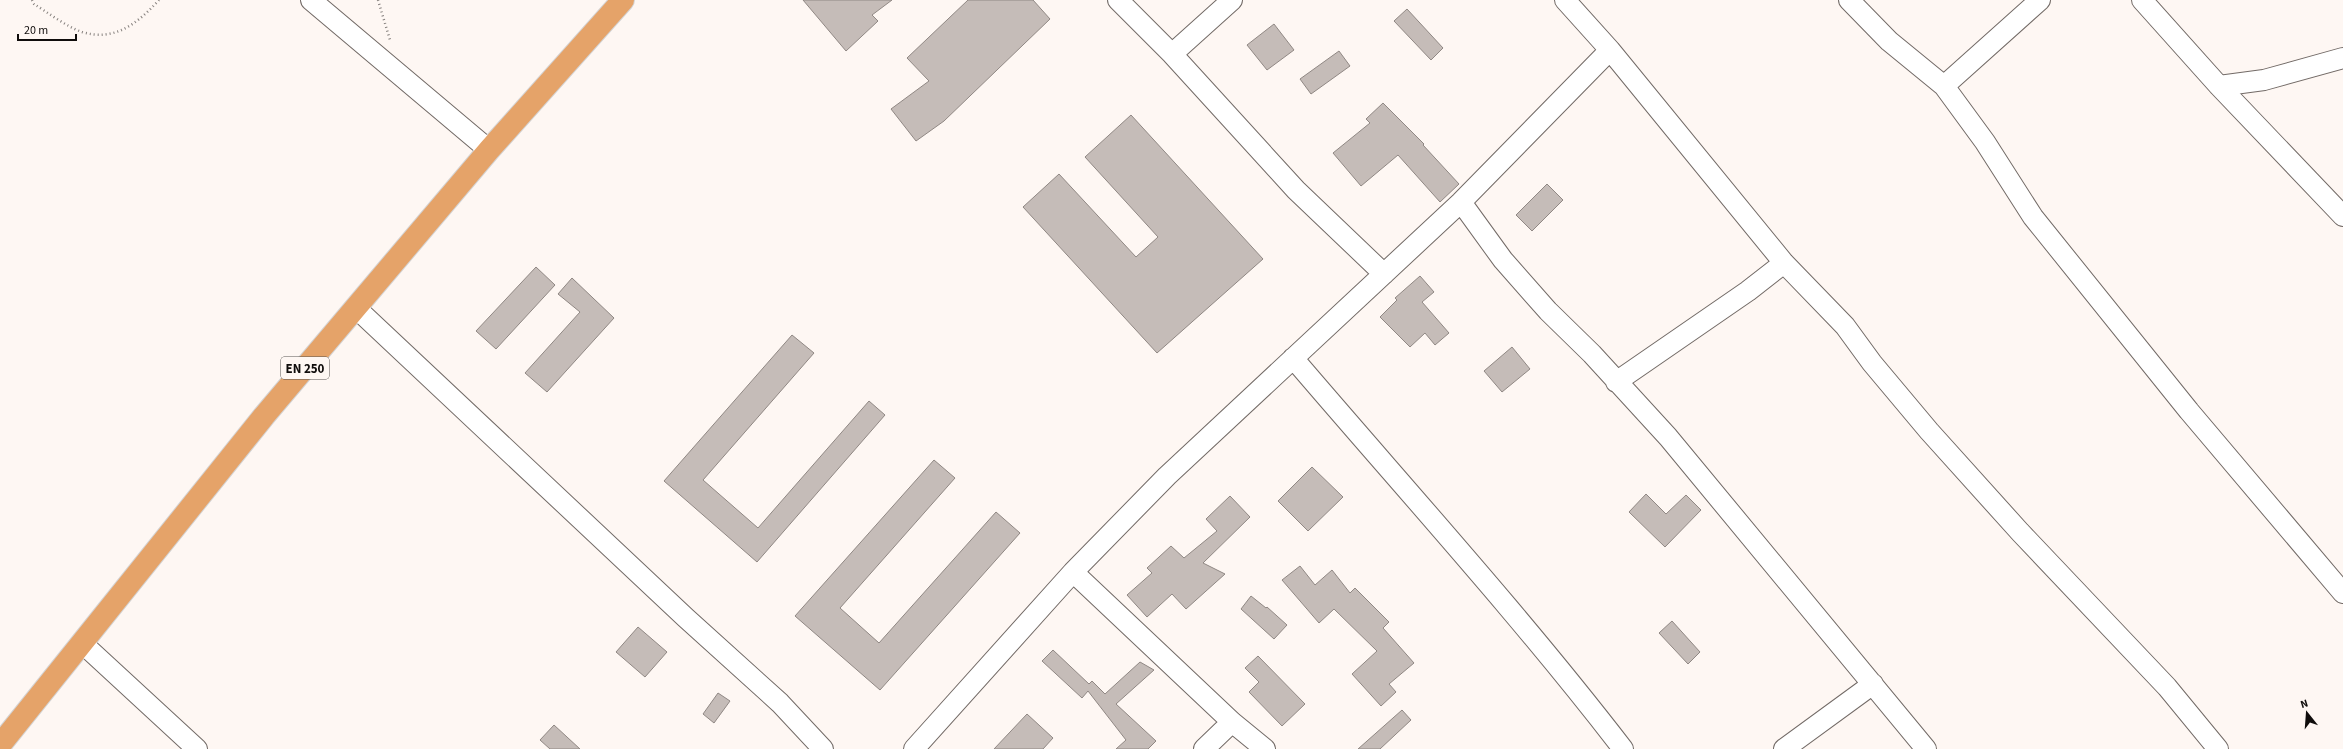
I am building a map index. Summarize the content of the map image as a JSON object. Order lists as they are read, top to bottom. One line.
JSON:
{"streets":{"main road":["EN 250"]},"scale_bar":"20 m","north":"top"}
